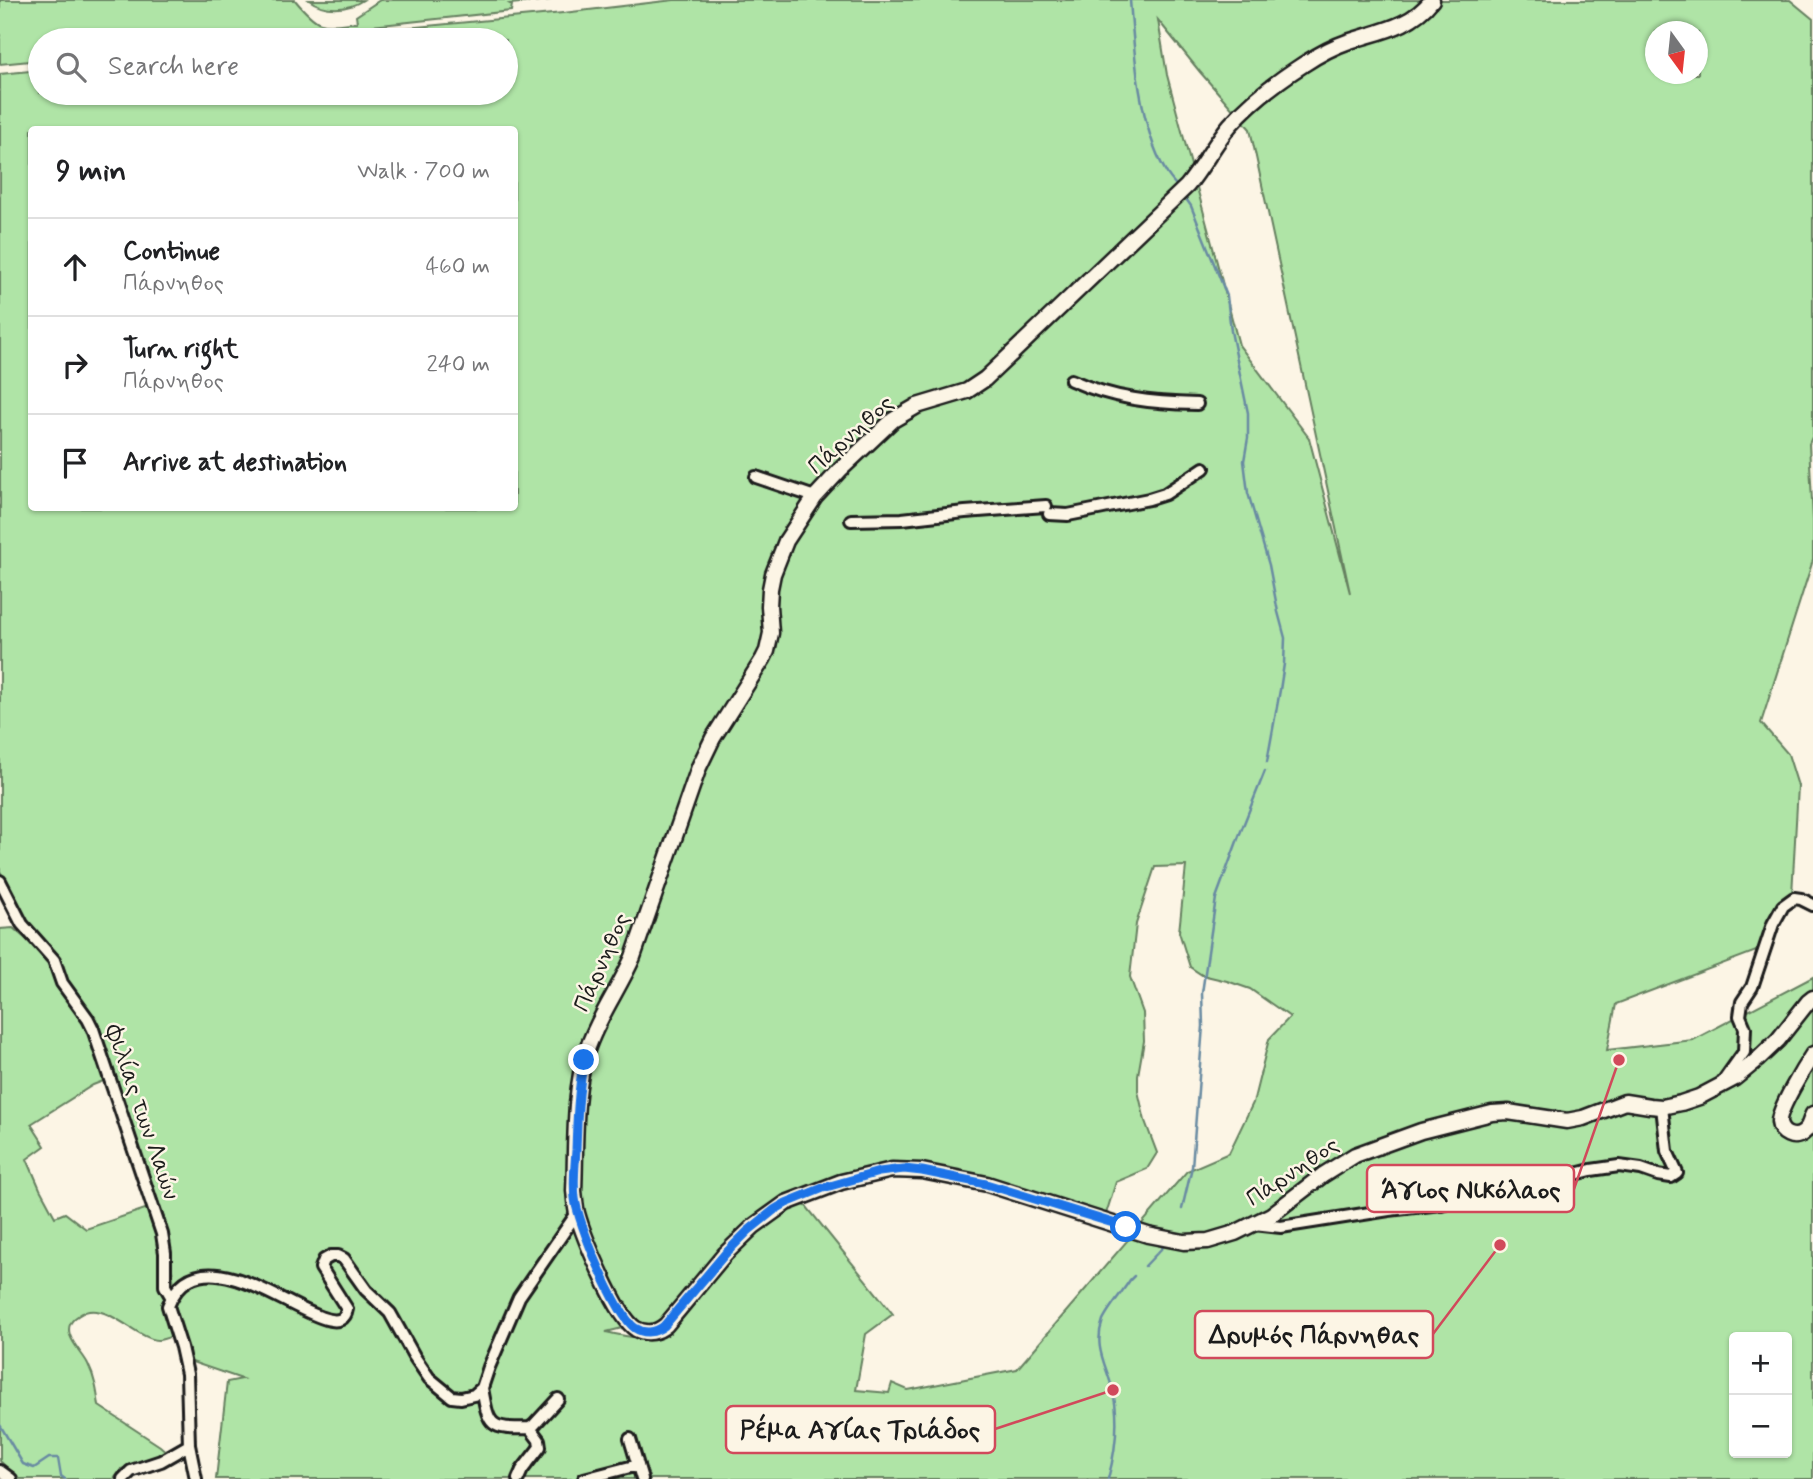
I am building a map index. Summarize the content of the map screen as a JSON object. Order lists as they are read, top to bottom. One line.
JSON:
{"streets":{"main road":["Πάρνηθος"],"street":["Φιλίας των Λαών"]},"places":["Άγιος Νικόλαος","Δρυμός Πάρνηθας","Ρέμα Αγίας Τριάδος"],"north":"bottom","page":{"search":"Search here","heading":["9 min","Walk · 700 m"],"list":[["Continue","Πάρνηθος","460 m"],["Turn right","Πάρνηθος","240 m"],"Arrive at destination"],"map_buttons":["+","−"]}}
